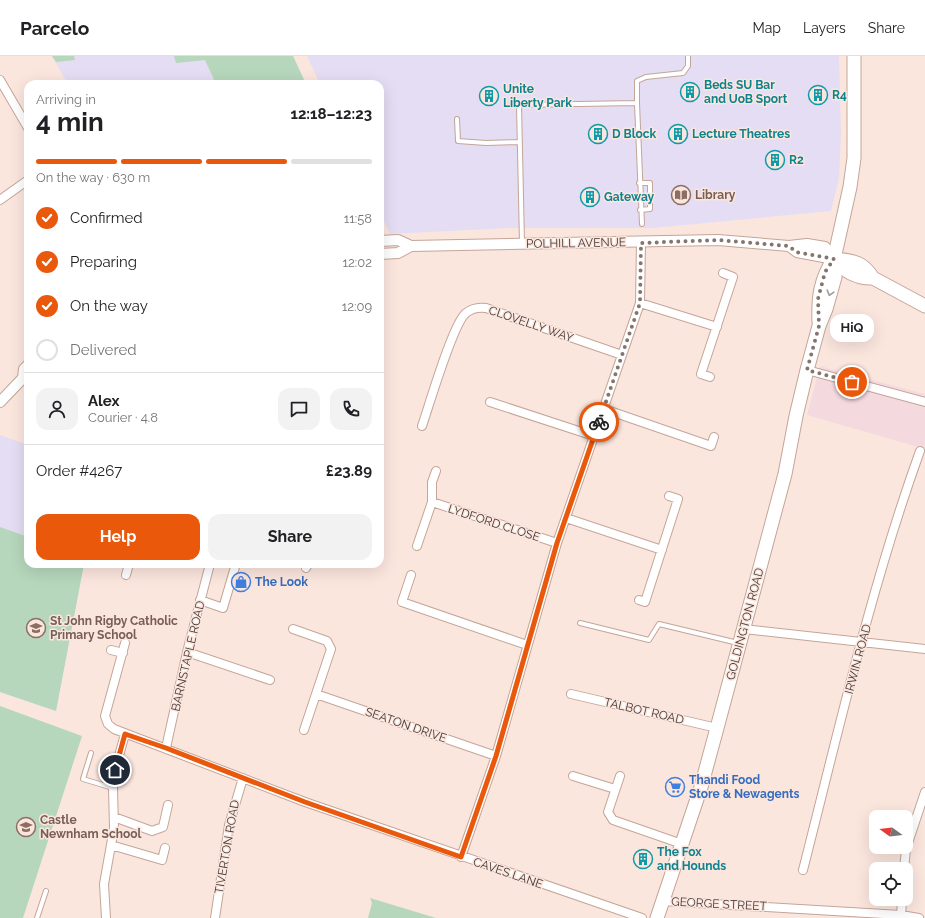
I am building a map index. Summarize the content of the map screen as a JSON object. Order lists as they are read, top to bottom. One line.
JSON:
{"streets":{"main road":["GOLDINGTON ROAD"],"street":["POLHILL AVENUE","CLOVELLY WAY","LYDFORD CLOSE","BARNSTAPLE ROAD","IRWIN ROAD","TALBOT ROAD","SEATON DRIVE","TIVERTON ROAD","CAVES LANE","GEORGE STREET"]},"crossings":[["POLHILL AVENUE","GOLDINGTON ROAD"],["GOLDINGTON ROAD","TALBOT ROAD"],["GOLDINGTON ROAD","GEORGE STREET"],["BARNSTAPLE ROAD","CAVES LANE"],["TIVERTON ROAD","CAVES LANE"]],"places":{"building":["Beds SU Bar and UoB Sport","R4","Unite Liberty Park","D Block","Lecture Theatres","R2","Gateway","The Fox and Hounds"],"library":["Library"],"other":["HiQ"],"shop":["The Look"],"school or university":["St John Rigby Catholic Primary School","Castle Newnham School"],"supermarket":["Thandi Food Store & Newagents"]},"north":"left","page":{"header":"Parcelo","nav":["Map","Layers","Share"],"heading":["4 min","Arriving in","12:18–12:23"],"panel":["Alex","Courier · 4.8","Order #4267","£23.89"],"bar":"On the way · 630 m","list":[["Confirmed","11:58"],["Preparing","12:02"],["On the way","12:09"],"Delivered"],"bubble":"HiQ","buttons":["Help","Share"]}}
